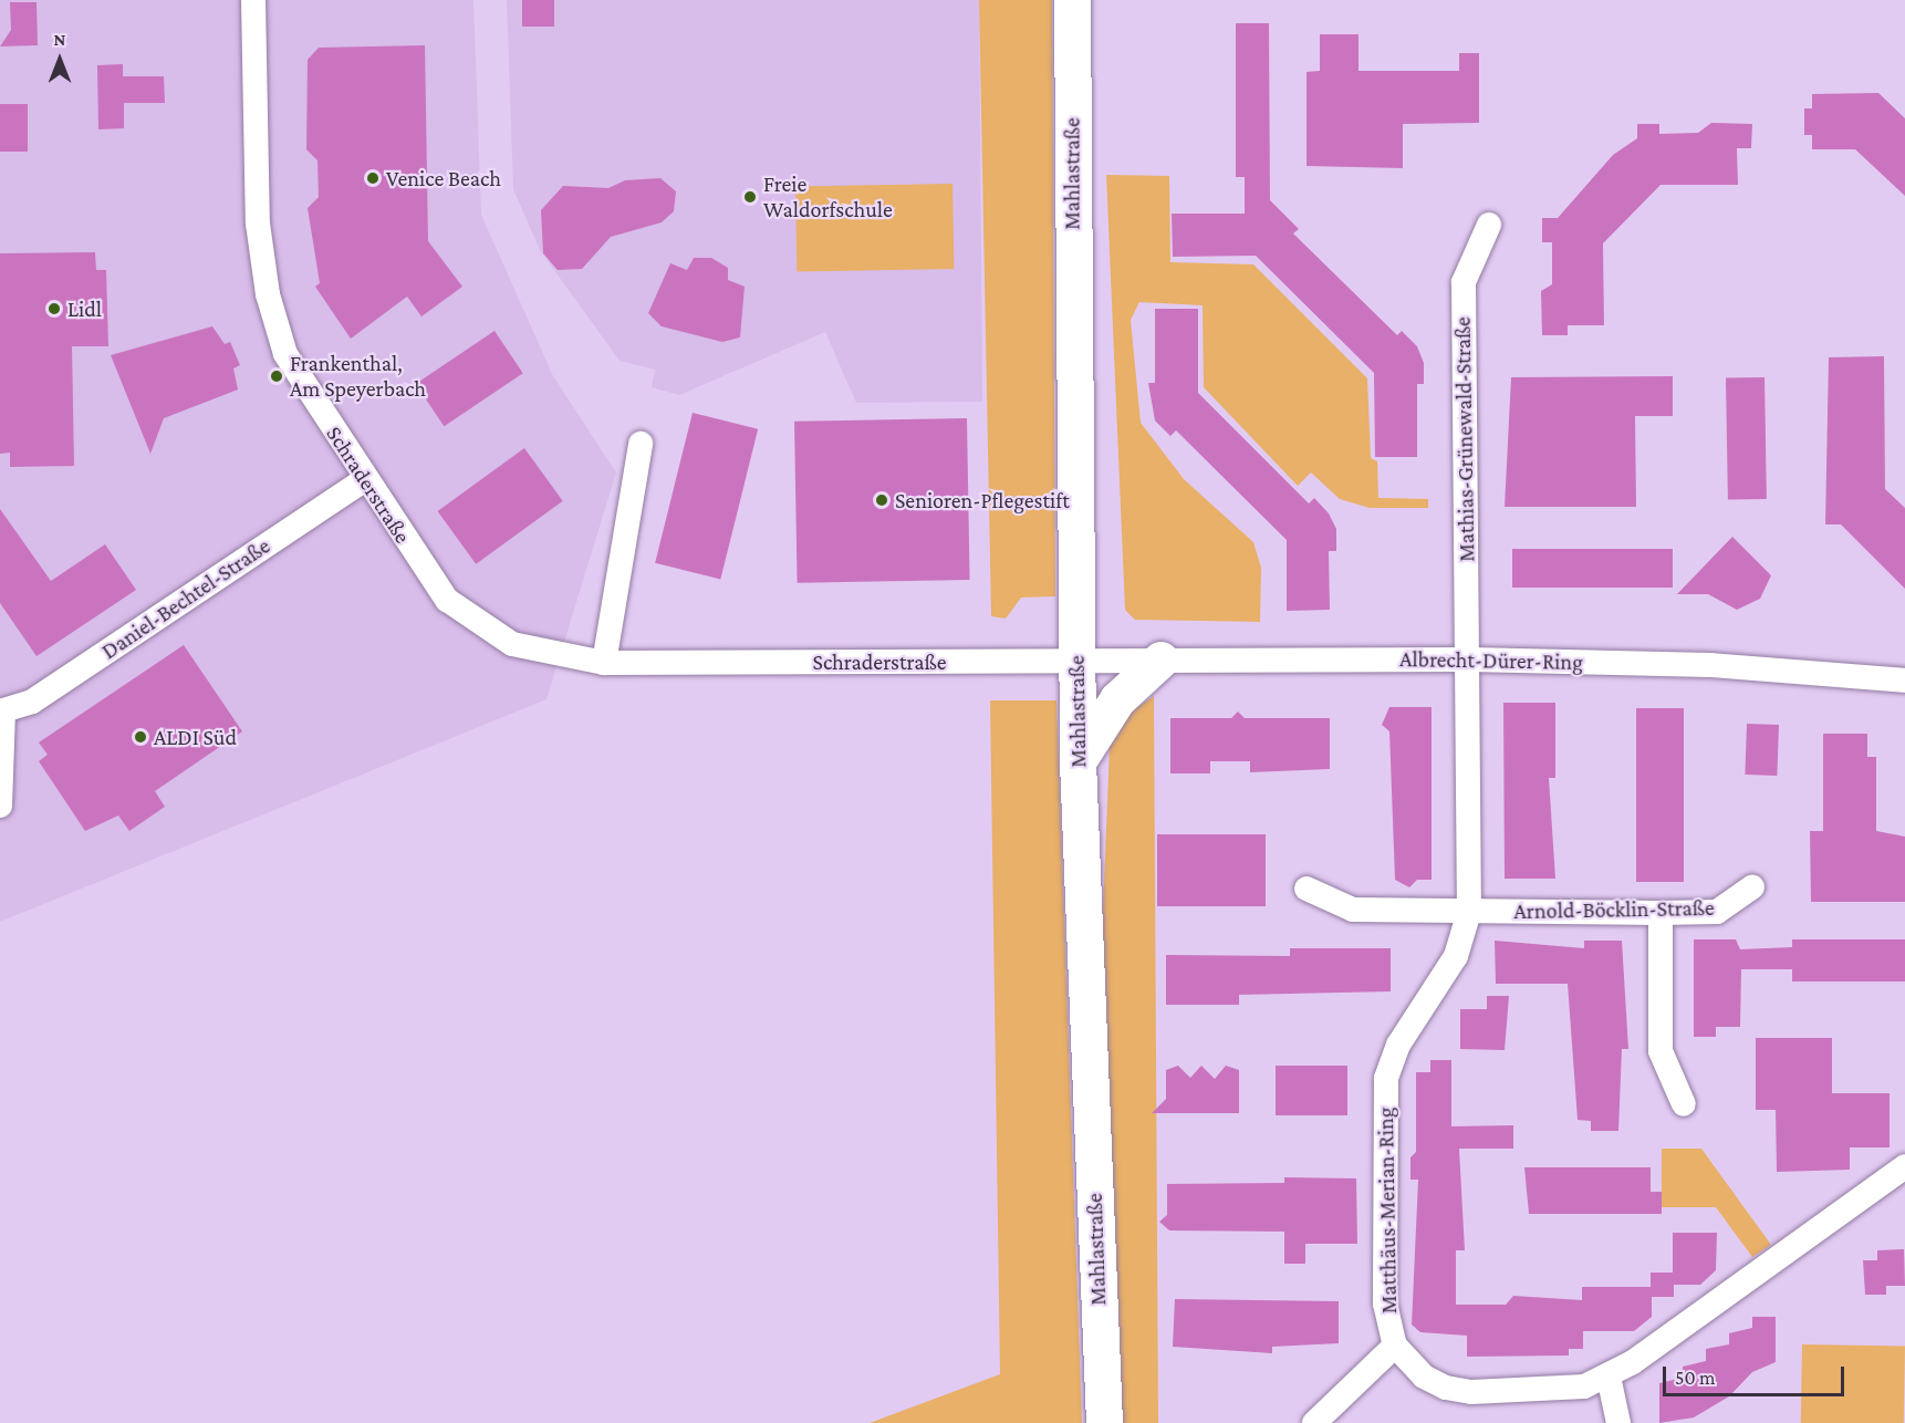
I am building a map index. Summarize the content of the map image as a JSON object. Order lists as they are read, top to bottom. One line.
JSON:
{"streets":{"street":["Mahlastraße","Mathias-Grünewald-Straße","Schraderstraße","Daniel-Bechtel-Straße","Albrecht-Dürer-Ring","Arnold-Böcklin-Straße","Matthäus-Merian-Ring"]},"crossings":[["Mahlastraße","Schraderstraße"],["Mahlastraße","Albrecht-Dürer-Ring"],["Mathias-Grünewald-Straße","Albrecht-Dürer-Ring"],["Mathias-Grünewald-Straße","Matthäus-Merian-Ring"],["Schraderstraße","Daniel-Bechtel-Straße"],["Schraderstraße","Albrecht-Dürer-Ring"],["Albrecht-Dürer-Ring","Matthäus-Merian-Ring"],["Arnold-Böcklin-Straße","Matthäus-Merian-Ring"]],"places":["Venice Beach","Freie Waldorfschule","Lidl","Frankenthal, Am Speyerbach","Senioren-Pflegestift","ALDI Süd"],"scale_bar":"50 m","north":"top"}
